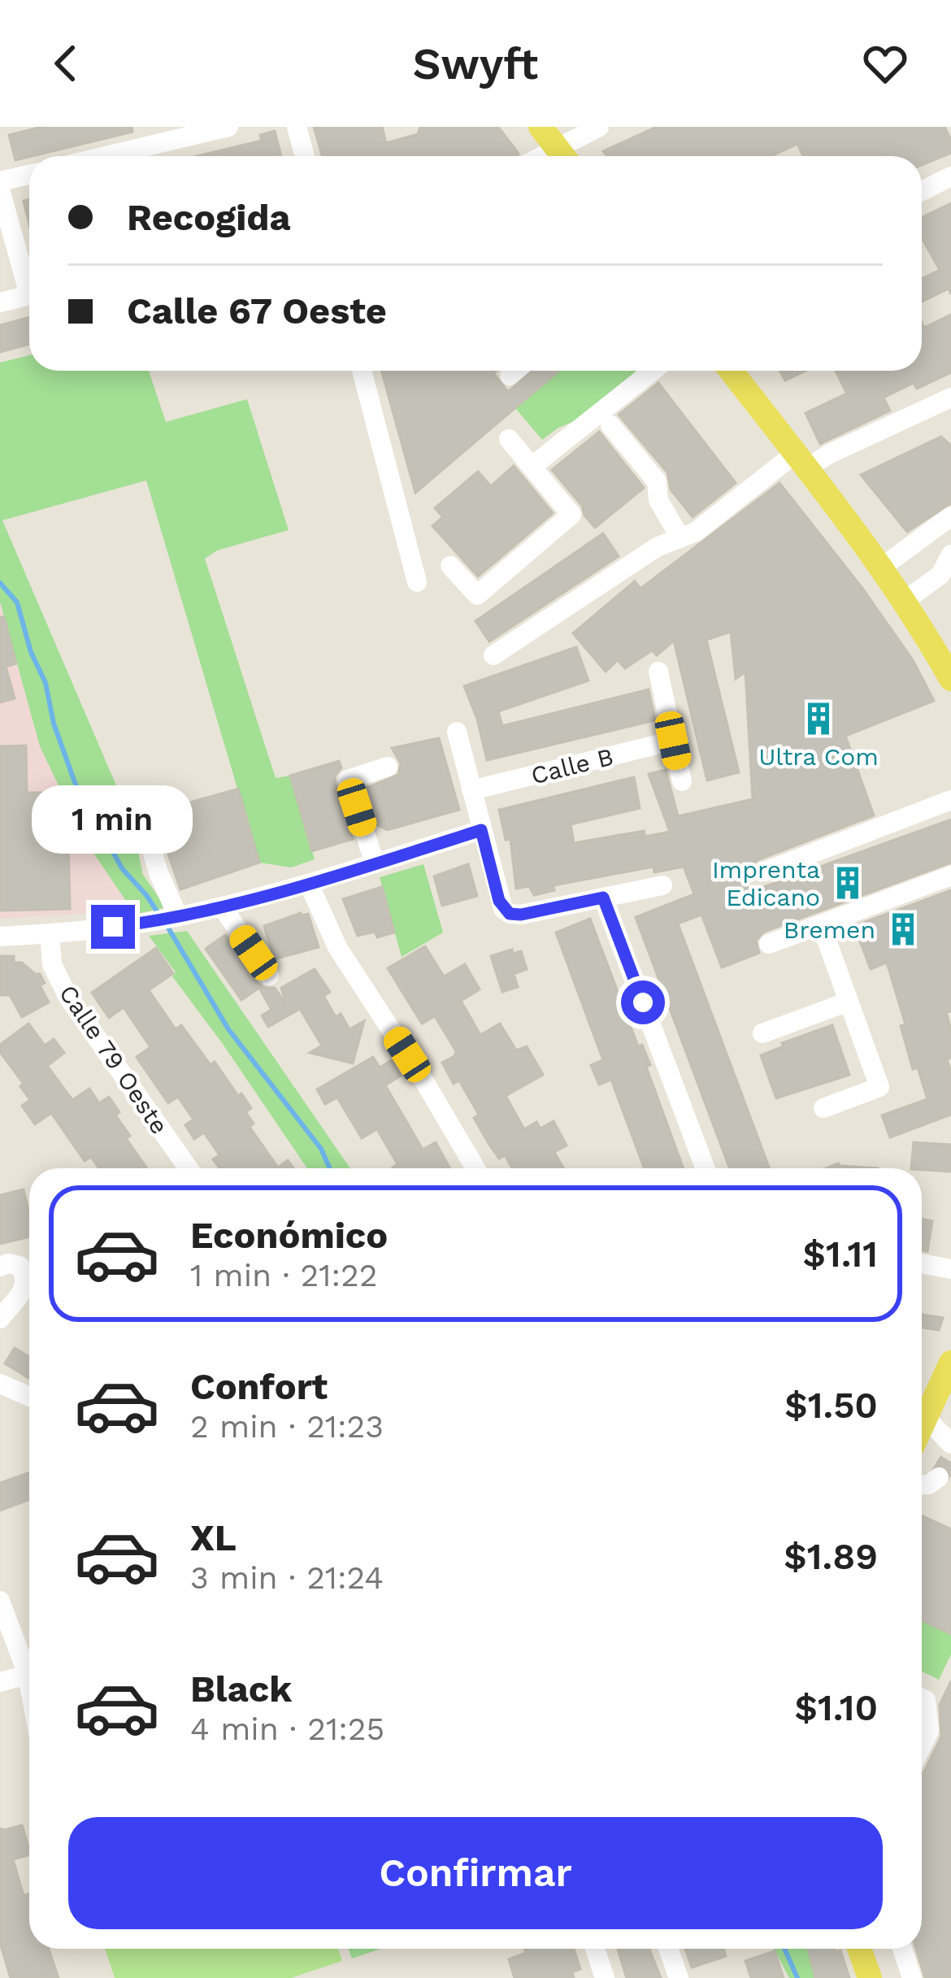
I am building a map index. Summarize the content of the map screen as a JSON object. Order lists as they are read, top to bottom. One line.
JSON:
{"streets":{"street":["Calle B","Calle 79 Oeste"]},"places":{"building":["Ultra Com","Imprenta Edicano","Bremen"]},"page":{"header":"Swyft","banner":["Recogida","Calle 67 Oeste"],"bubble":"1 min","list":[{"name":"Económico","note":"1 min · 21:22","value":"$1.11"},{"name":"Confort","note":"2 min · 21:23","value":"$1.50"},{"name":"XL","note":"3 min · 21:24","value":"$1.89"},{"name":"Black","note":"4 min · 21:25","value":"$1.10"}],"buttons":"Confirmar"}}
